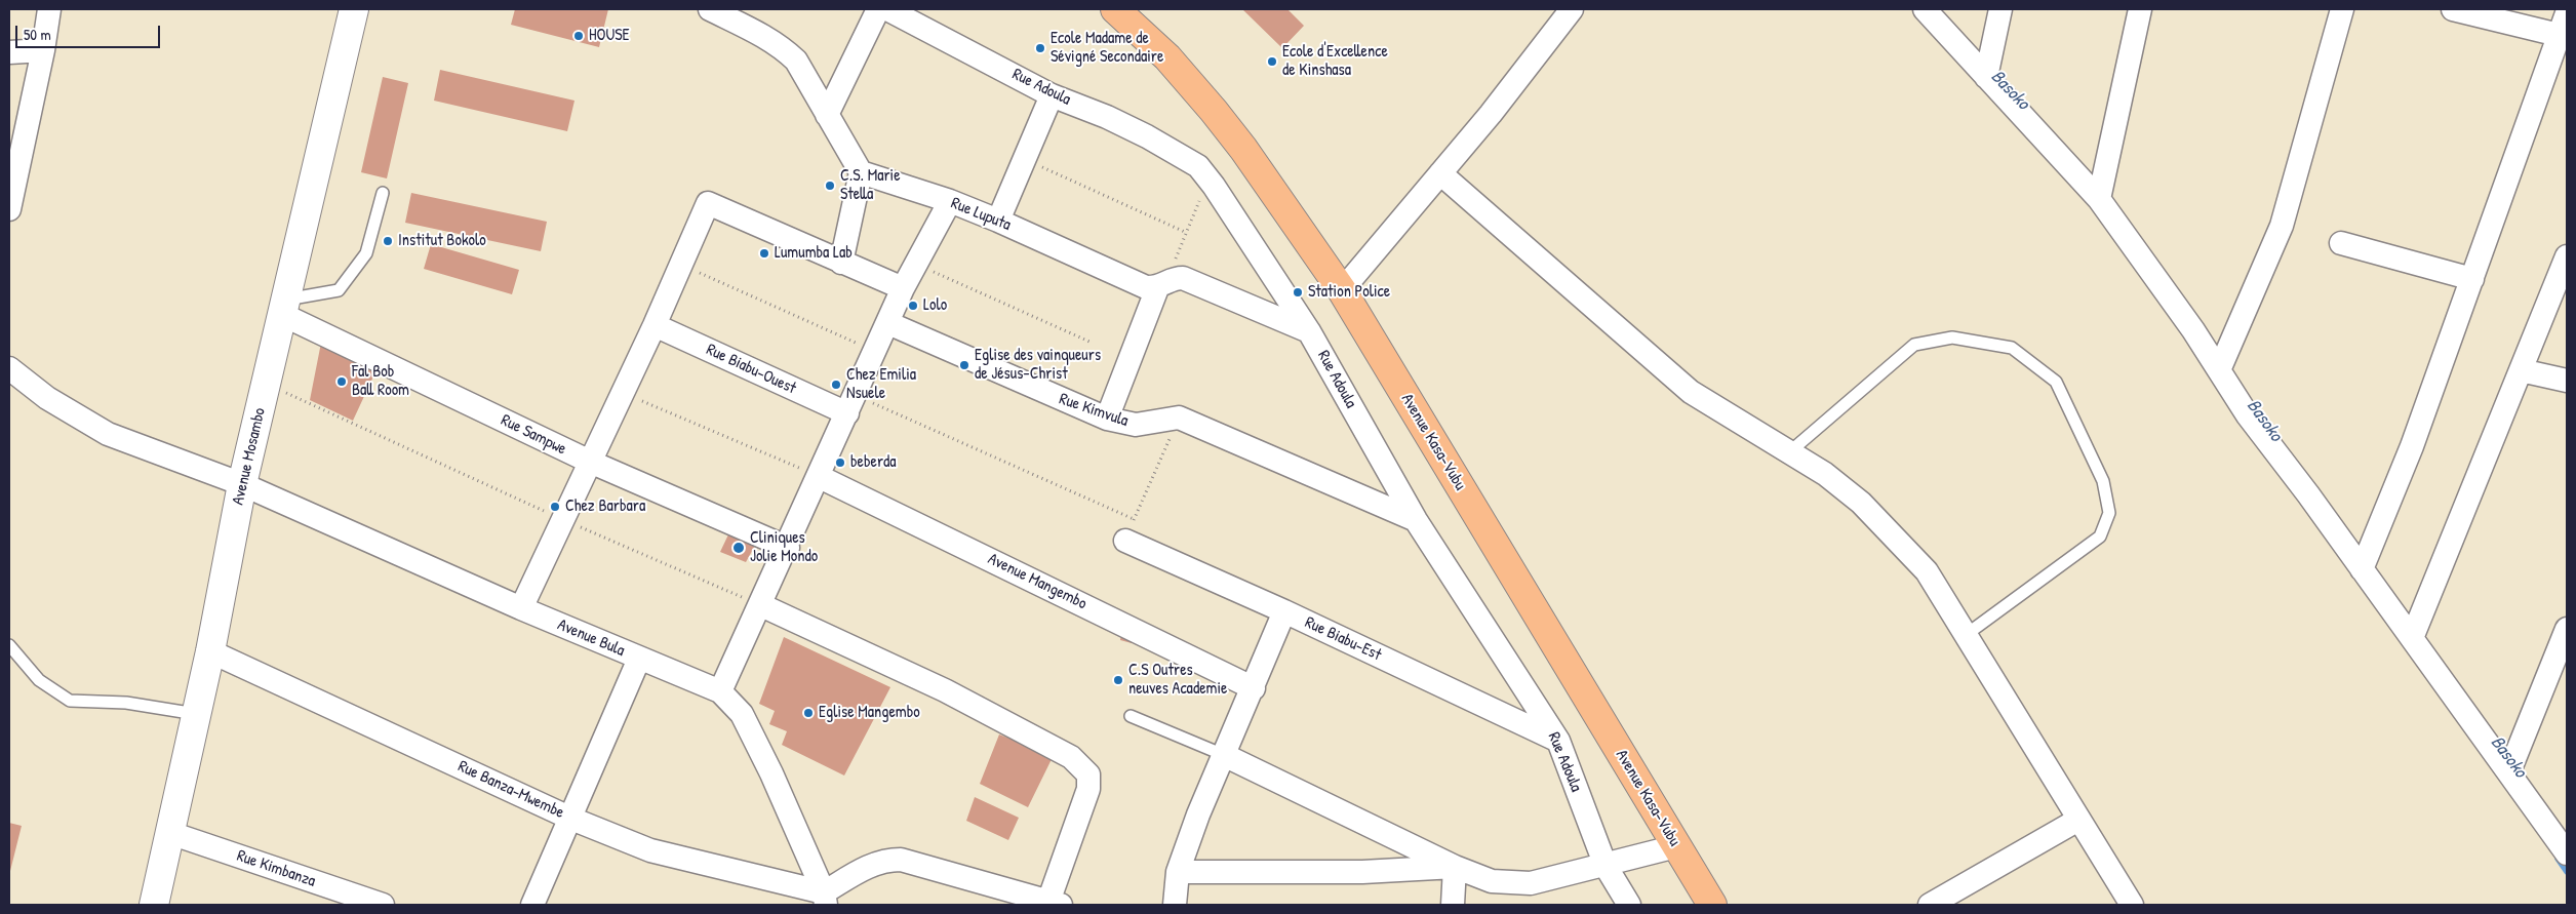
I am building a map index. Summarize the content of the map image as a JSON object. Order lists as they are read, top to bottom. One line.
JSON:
{"streets":{"main road":["Avenue Kasa-Vubu"],"street":["Rue Adoula","Rue Luputa","Rue Biabu-Ouest","Rue Kimvula","Rue Sampwe","Avenue Mosambo","Avenue Mangembo","Avenue Bula","Rue Biabu-Est","Rue Banza-Mwembe","Rue Kimbanza"]},"crossings":[["Rue Adoula","Rue Luputa"],["Rue Adoula","Rue Biabu-Est"],["Rue Sampwe","Avenue Mosambo"],["Avenue Mosambo","Avenue Bula"],["Avenue Mosambo","Rue Banza-Mwembe"],["Avenue Mosambo","Rue Kimbanza"],["Avenue Bula","Rue Banza-Mwembe"]],"water":["Basoko"],"places":["HOUSE","Ecole Madame de Sévigné Secondaire","Ecole d'Excellence de Kinshasa","C.S. Marie Stella","Institut Bokolo","Lumumba Lab","Station Police","Lolo","Eglise des vainqueurs de Jésus-Christ","Fal Bob Ball Room","Chez Emilia Nsuele","beberda","Chez Barbara","Cliniques Jolie Mondo","C.S Outres neuves Academie","Eglise Mangembo"],"scale_bar":"50 m"}
